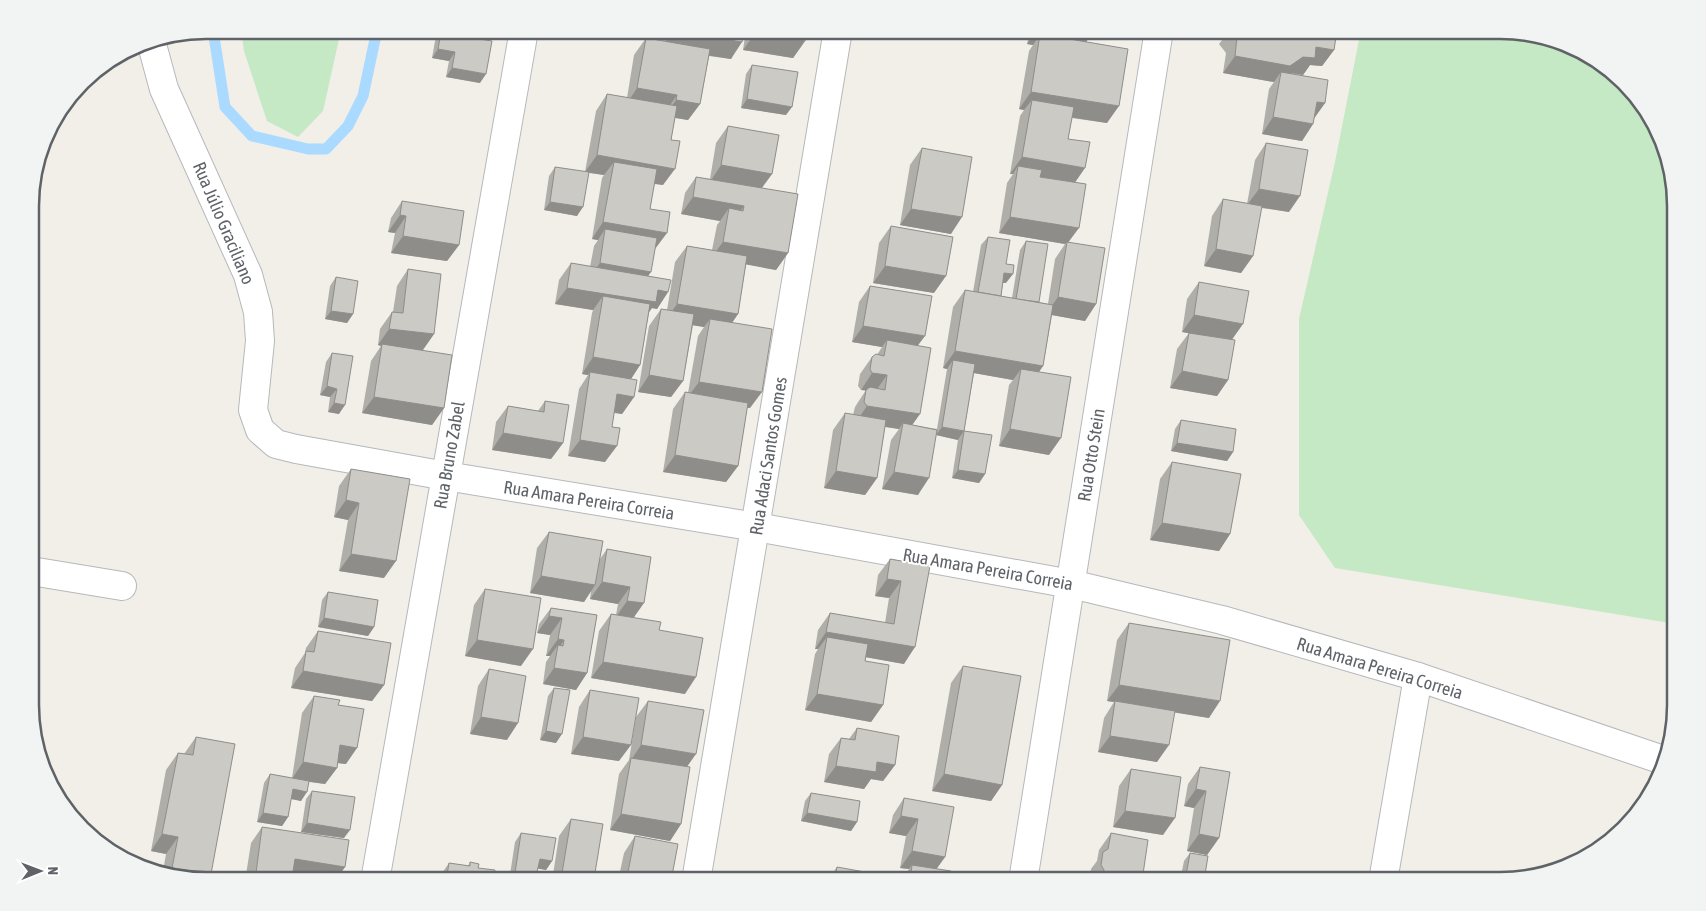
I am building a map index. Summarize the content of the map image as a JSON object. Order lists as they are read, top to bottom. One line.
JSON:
{"streets":{"street":["Rua Júlio Graciliano","Rua Bruno Zabel","Rua Otto Stein","Rua Adaci Santos Gomes","Rua Amara Pereira Correia"]},"crossings":[["Rua Júlio Graciliano","Rua Amara Pereira Correia"],["Rua Bruno Zabel","Rua Amara Pereira Correia"],["Rua Otto Stein","Rua Amara Pereira Correia"],["Rua Adaci Santos Gomes","Rua Amara Pereira Correia"]],"north":"right"}
